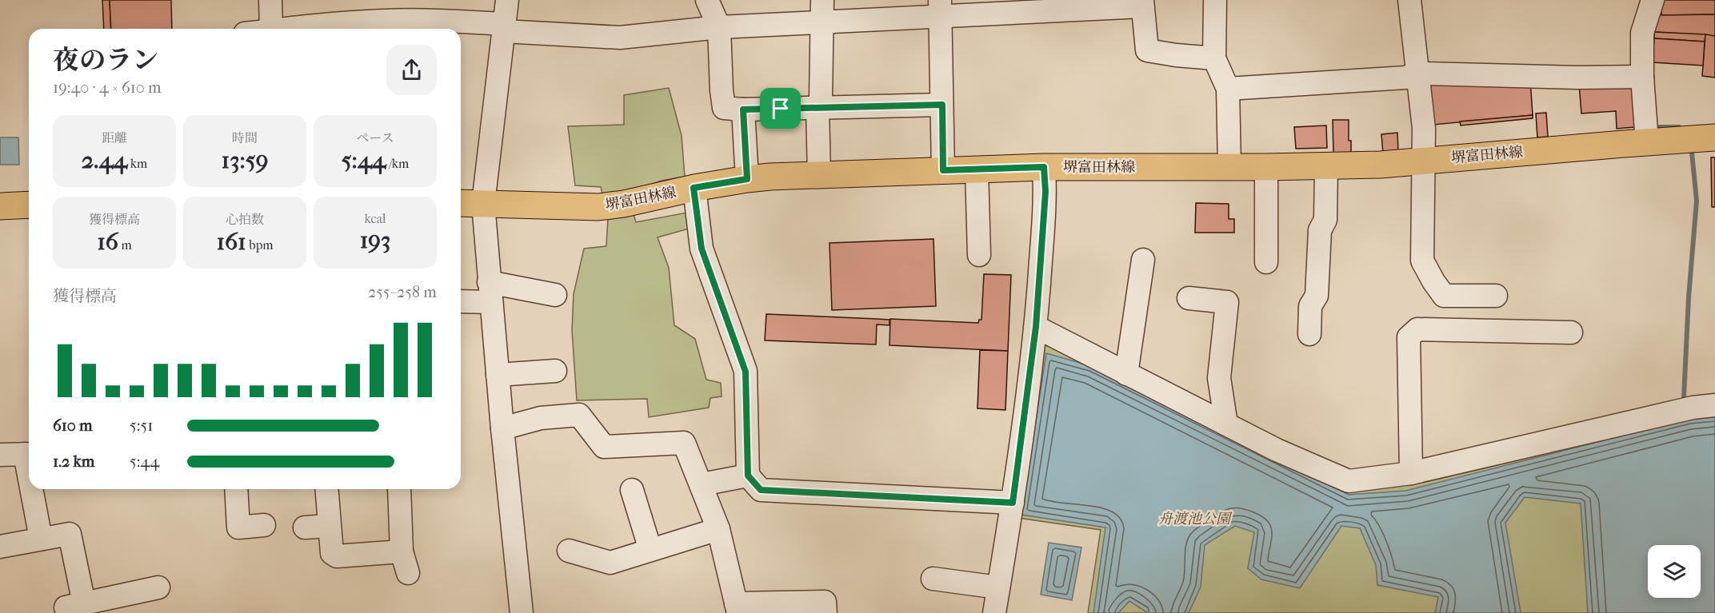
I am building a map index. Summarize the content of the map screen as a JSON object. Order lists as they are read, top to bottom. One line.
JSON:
{"streets":{"main road":["堺富田林線"]},"parks":["舟渡池公園"],"page":{"heading":["夜のラン","19:40 · 4 × 610 m"],"stats":[["距離","2.44 km"],["時間","13:59"],["ペース","5:44 /km"],["獲得標高","16 m"],["心拍数","161 bpm"],["kcal","193"]],"chart":["獲得標高","255–258 m"],"list":[{"name":"610 m","note":"5:51"},{"name":"1.2 km","note":"5:44"}]}}
